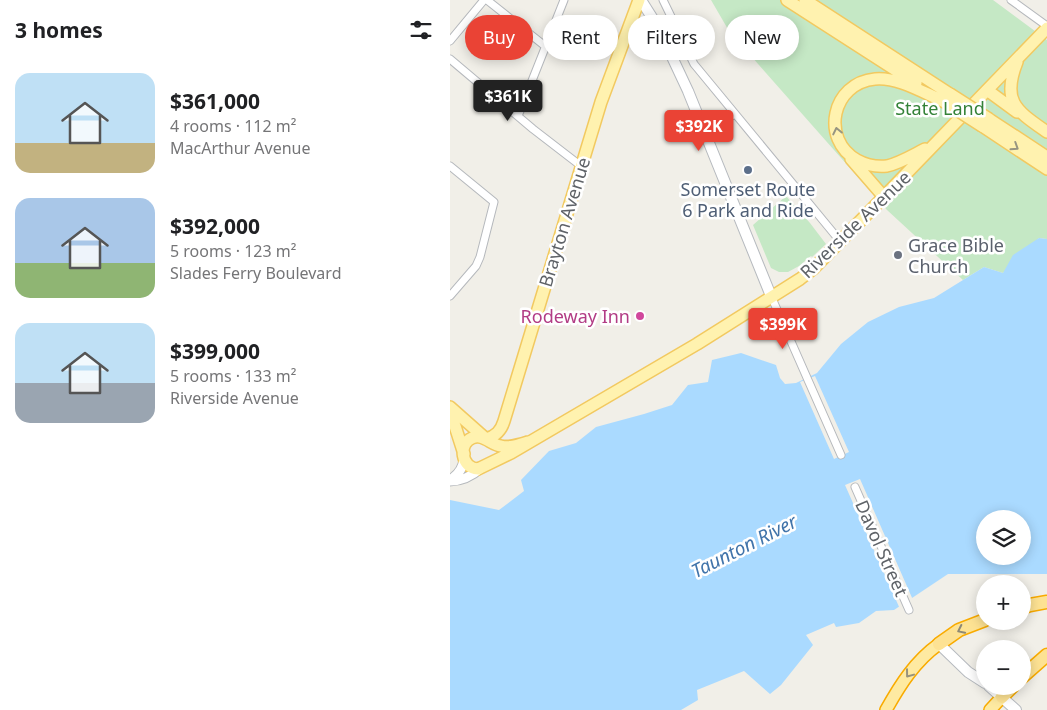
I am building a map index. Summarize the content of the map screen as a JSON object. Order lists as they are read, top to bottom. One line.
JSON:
{"streets":{"main road":["Brayton Avenue","Riverside Avenue"],"street":["Davol Street"]},"crossings":[["Brayton Avenue","Riverside Avenue"]],"water":["Taunton River"],"parks":["State Land"],"places":["Somerset Route 6 Park and Ride","Grace Bible Church","Rodeway Inn"],"page":{"heading":"3 homes","chip":["Buy","Rent","Filters","New"],"list":[{"name":"$361,000","note":"4 rooms · 112 m² · MacArthur Avenue"},{"name":"$392,000","note":"5 rooms · 123 m² · Slades Ferry Boulevard"},{"name":"$399,000","note":"5 rooms · 133 m² · Riverside Avenue"}],"price":["$361K","$392K","$399K"],"map_buttons":["+","−"]}}
